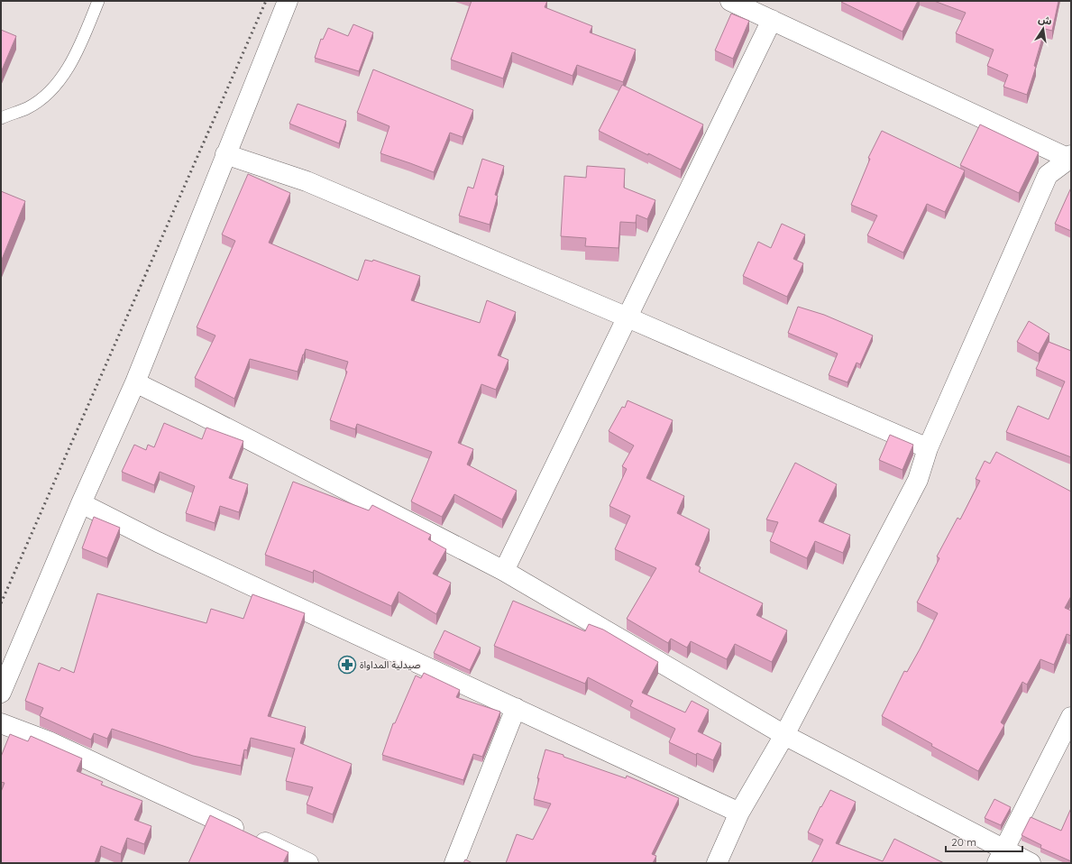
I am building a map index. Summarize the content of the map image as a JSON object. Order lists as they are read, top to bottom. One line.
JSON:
{"places":{"pharmacy":["صيدلية المداواة"]},"scale_bar":"20 m","north":"top"}
